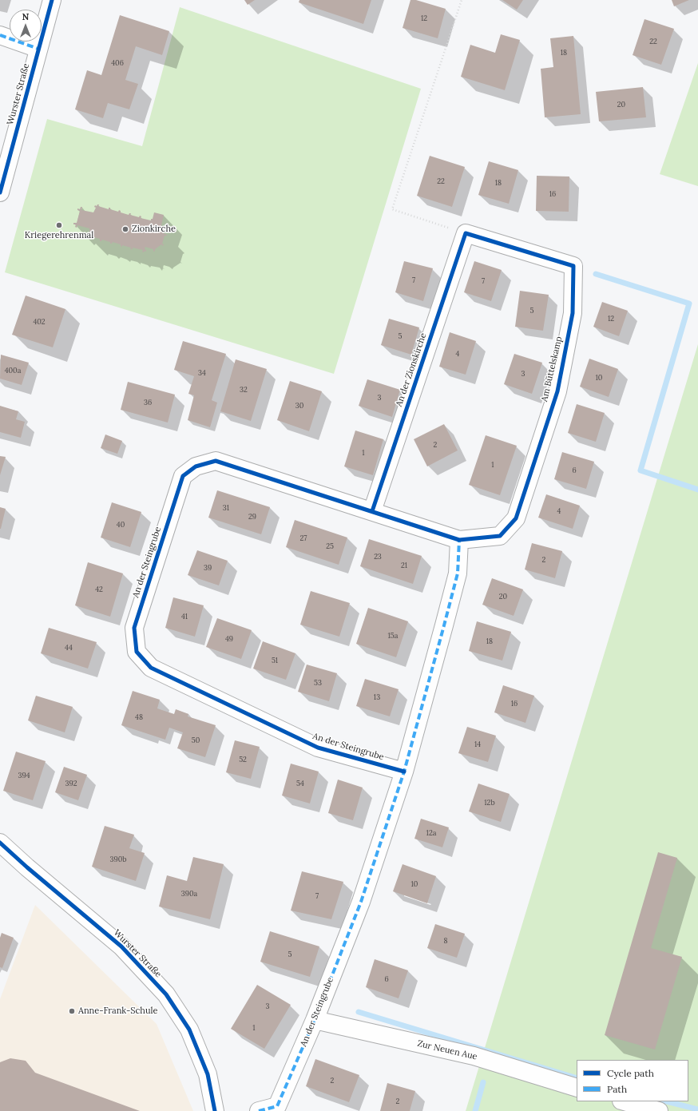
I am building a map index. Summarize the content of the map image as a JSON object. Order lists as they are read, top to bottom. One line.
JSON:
{"streets":{"street":["Wurster Straße","Am Büttelskamp","An der Zionskirche","An der Steingrube","Zur Neuen Aue"]},"crossings":[["Am Büttelskamp","An der Zionskirche"],["Am Büttelskamp","An der Steingrube"],["An der Zionskirche","An der Steingrube"],["An der Steingrube","Zur Neuen Aue"]],"places":["Kriegerehrenmal","Zionkirche","Anne-Frank-Schule"],"house_numbers":["12","22","18","406","20","22","18","16","7","7","5","12","402","5","4","400a","34","3","10","32","3","36","30","2","1","1","6","31","4","29","40","27","25","23","2","21","39","42","20","41","15a","49","18","44","51","53","13","16","48","50","14","52","394","392","54","12b","12a","390b","10","390a","7","8","5","6","3","1","2","2"],"legend":["Cycle path","Path"],"north":"top"}
